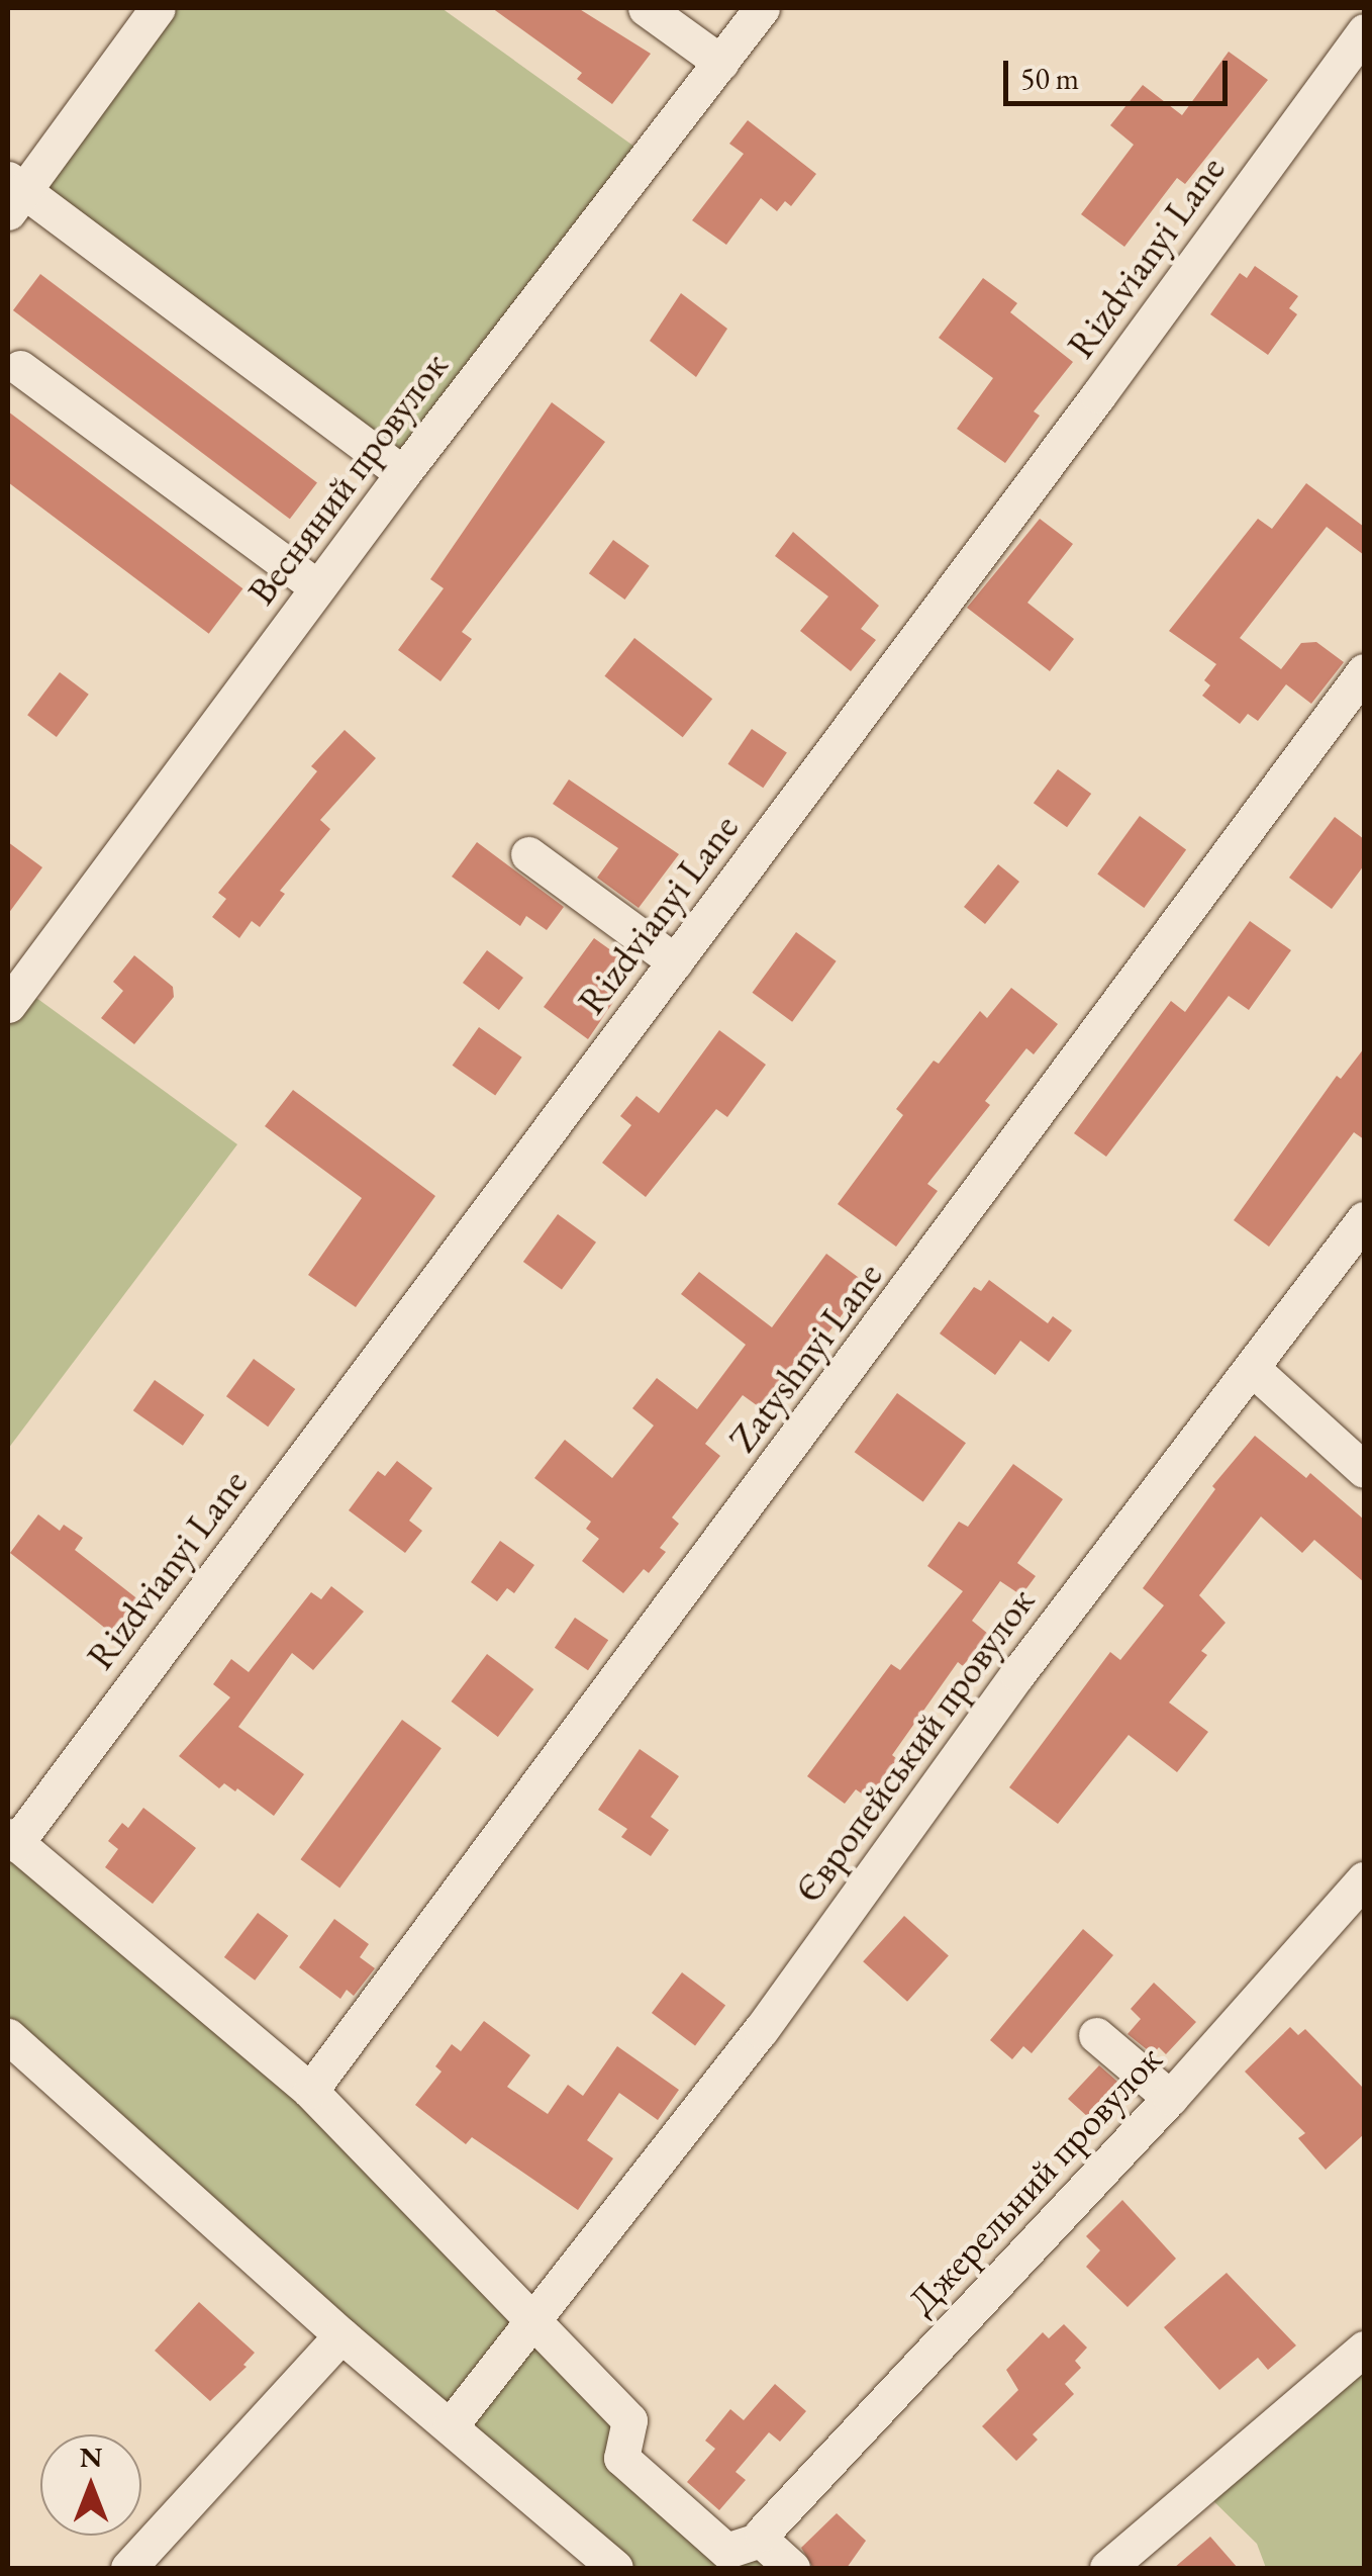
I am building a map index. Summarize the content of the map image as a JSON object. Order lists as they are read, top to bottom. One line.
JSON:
{"streets":{"street":["Rizdvianyi Lane","Весняний провулок","Zatyshnyi Lane","Європейський провулок","Джерельний провулок"]},"scale_bar":"50 m","north":"top"}
